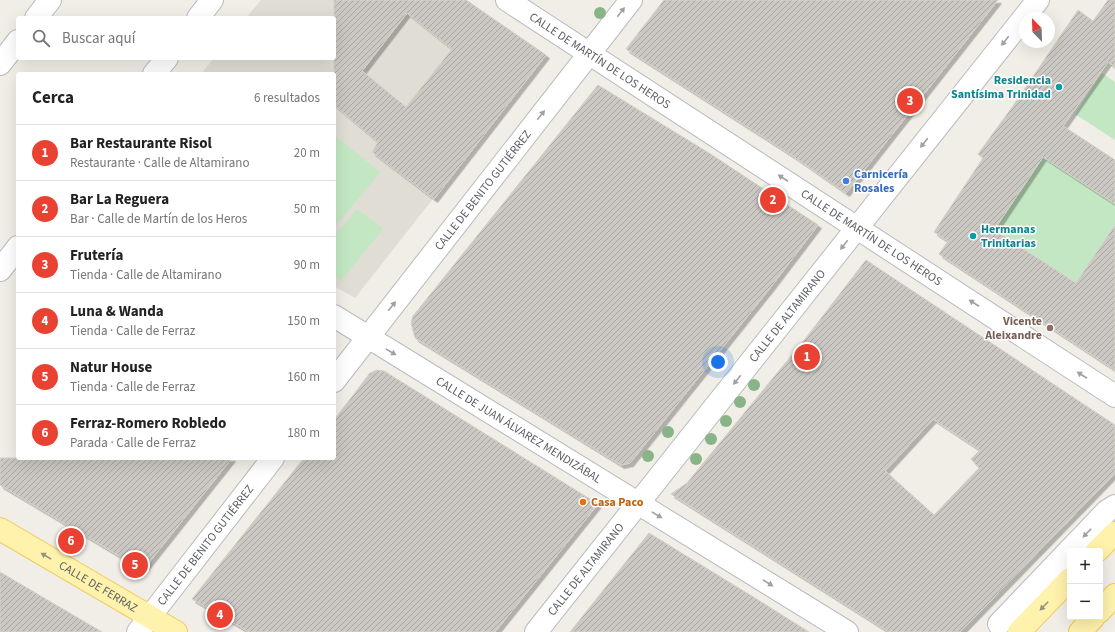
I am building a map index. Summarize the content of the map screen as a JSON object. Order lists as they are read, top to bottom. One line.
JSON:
{"streets":{"main road":["CALLE DE FERRAZ"],"street":["CALLE DE MARTÍN DE LOS HEROS","CALLE DE BENITO GUTIÉRREZ","CALLE DE ALTAMIRANO","CALLE DE JUAN ÁLVAREZ MENDIZÁBAL"]},"crossings":[["CALLE DE MARTÍN DE LOS HEROS","CALLE DE BENITO GUTIÉRREZ"],["CALLE DE MARTÍN DE LOS HEROS","CALLE DE ALTAMIRANO"],["CALLE DE BENITO GUTIÉRREZ","CALLE DE JUAN ÁLVAREZ MENDIZÁBAL"],["CALLE DE BENITO GUTIÉRREZ","CALLE DE FERRAZ"],["CALLE DE ALTAMIRANO","CALLE DE JUAN ÁLVAREZ MENDIZÁBAL"]],"one_way":["CALLE DE MARTÍN DE LOS HEROS","CALLE DE BENITO GUTIÉRREZ","CALLE DE ALTAMIRANO","CALLE DE JUAN ÁLVAREZ MENDIZÁBAL","CALLE DE FERRAZ"],"places":["Residencia Santísima Trinidad","Carnicería Rosales","Hermanas Trinitarias","Vicente Aleixandre","Casa Paco"],"north":"top left","page":{"search":"Buscar aquí","heading":["Cerca","6 resultados"],"pins":["3","2","1","6","5","4"],"list":[{"mark":"1","name":"Bar Restaurante Risol","note":"Restaurante · Calle de Altamirano","value":"20 m"},{"mark":"2","name":"Bar La Reguera","note":"Bar · Calle de Martín de los Heros","value":"50 m"},{"mark":"3","name":"Frutería","note":"Tienda · Calle de Altamirano","value":"90 m"},{"mark":"4","name":"Luna & Wanda","note":"Tienda · Calle de Ferraz","value":"150 m"},{"mark":"5","name":"Natur House","note":"Tienda · Calle de Ferraz","value":"160 m"},{"mark":"6","name":"Ferraz-Romero Robledo","note":"Parada · Calle de Ferraz","value":"180 m"}],"map_buttons":["+","−"]}}
